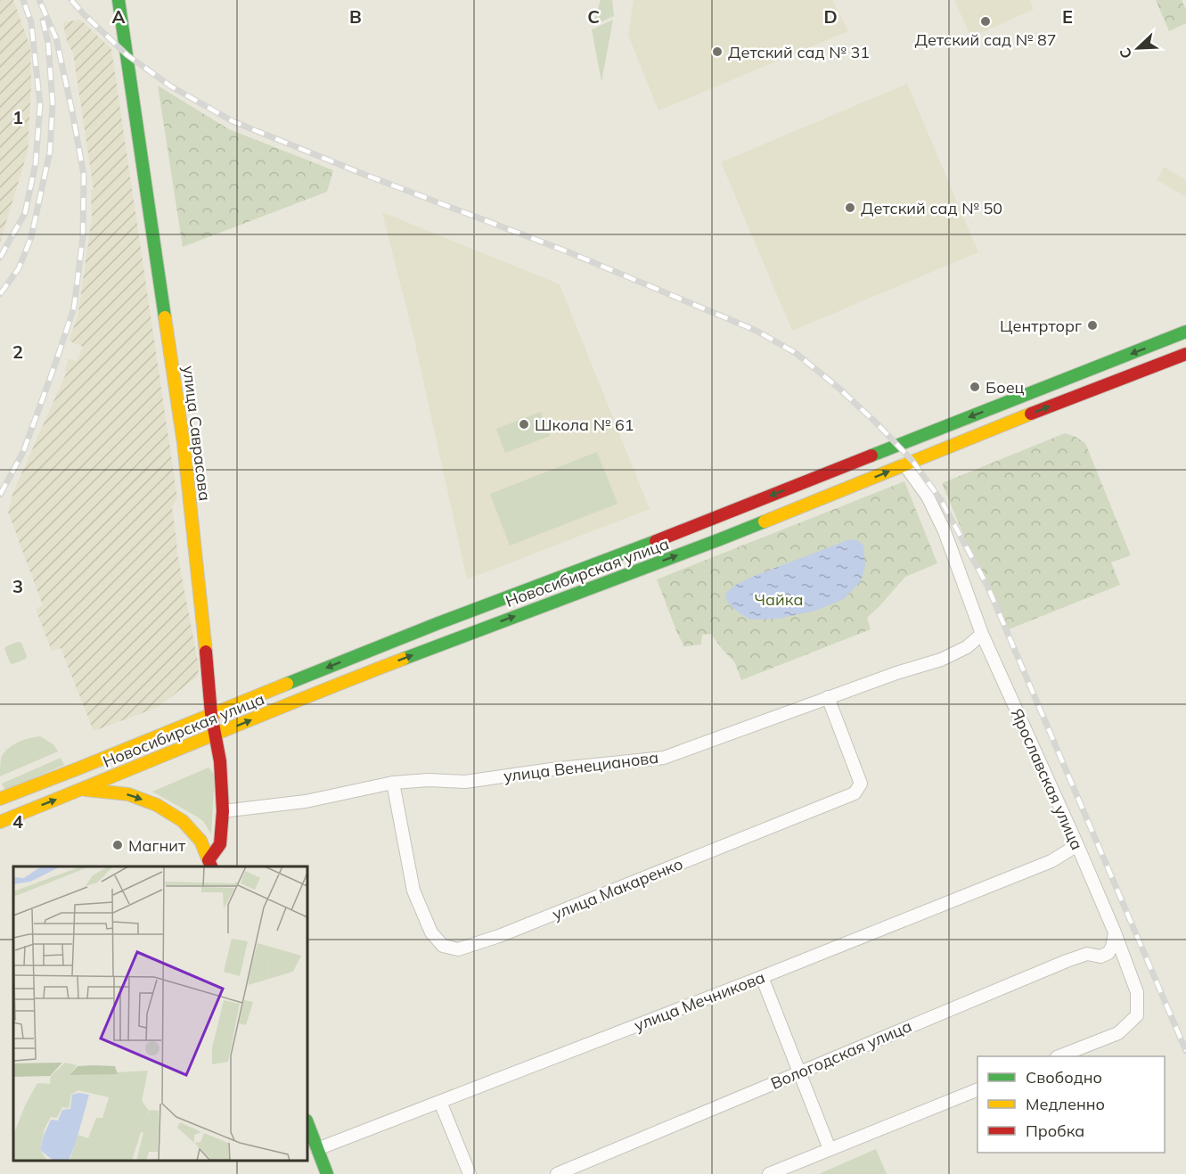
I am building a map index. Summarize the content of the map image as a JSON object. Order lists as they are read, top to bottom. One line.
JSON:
{"streets":{"main road":["улица Саврасова","Новосибирская улица"],"street":["улица Венецианова","Ярославская улица","улица Макаренко","улица Мечникова","Вологодская улица"]},"crossings":[["улица Саврасова","Новосибирская улица"],["улица Саврасова","улица Венецианова"],["Новосибирская улица","Ярославская улица"],["улица Венецианова","Ярославская улица"],["улица Венецианова","улица Макаренко"],["Ярославская улица","улица Мечникова"],["Ярославская улица","Вологодская улица"]],"parks":["Чайка"],"places":["Детский сад № 87","Детский сад № 31","Детский сад № 50","Центрторг","Боец","Школа № 61","Магнит"],"legend":["Свободно","Медленно","Пробка"],"north":"bottom left","grid":{"columns":["A","B","C","D","E"],"rows":["1","2","3","4"]}}
